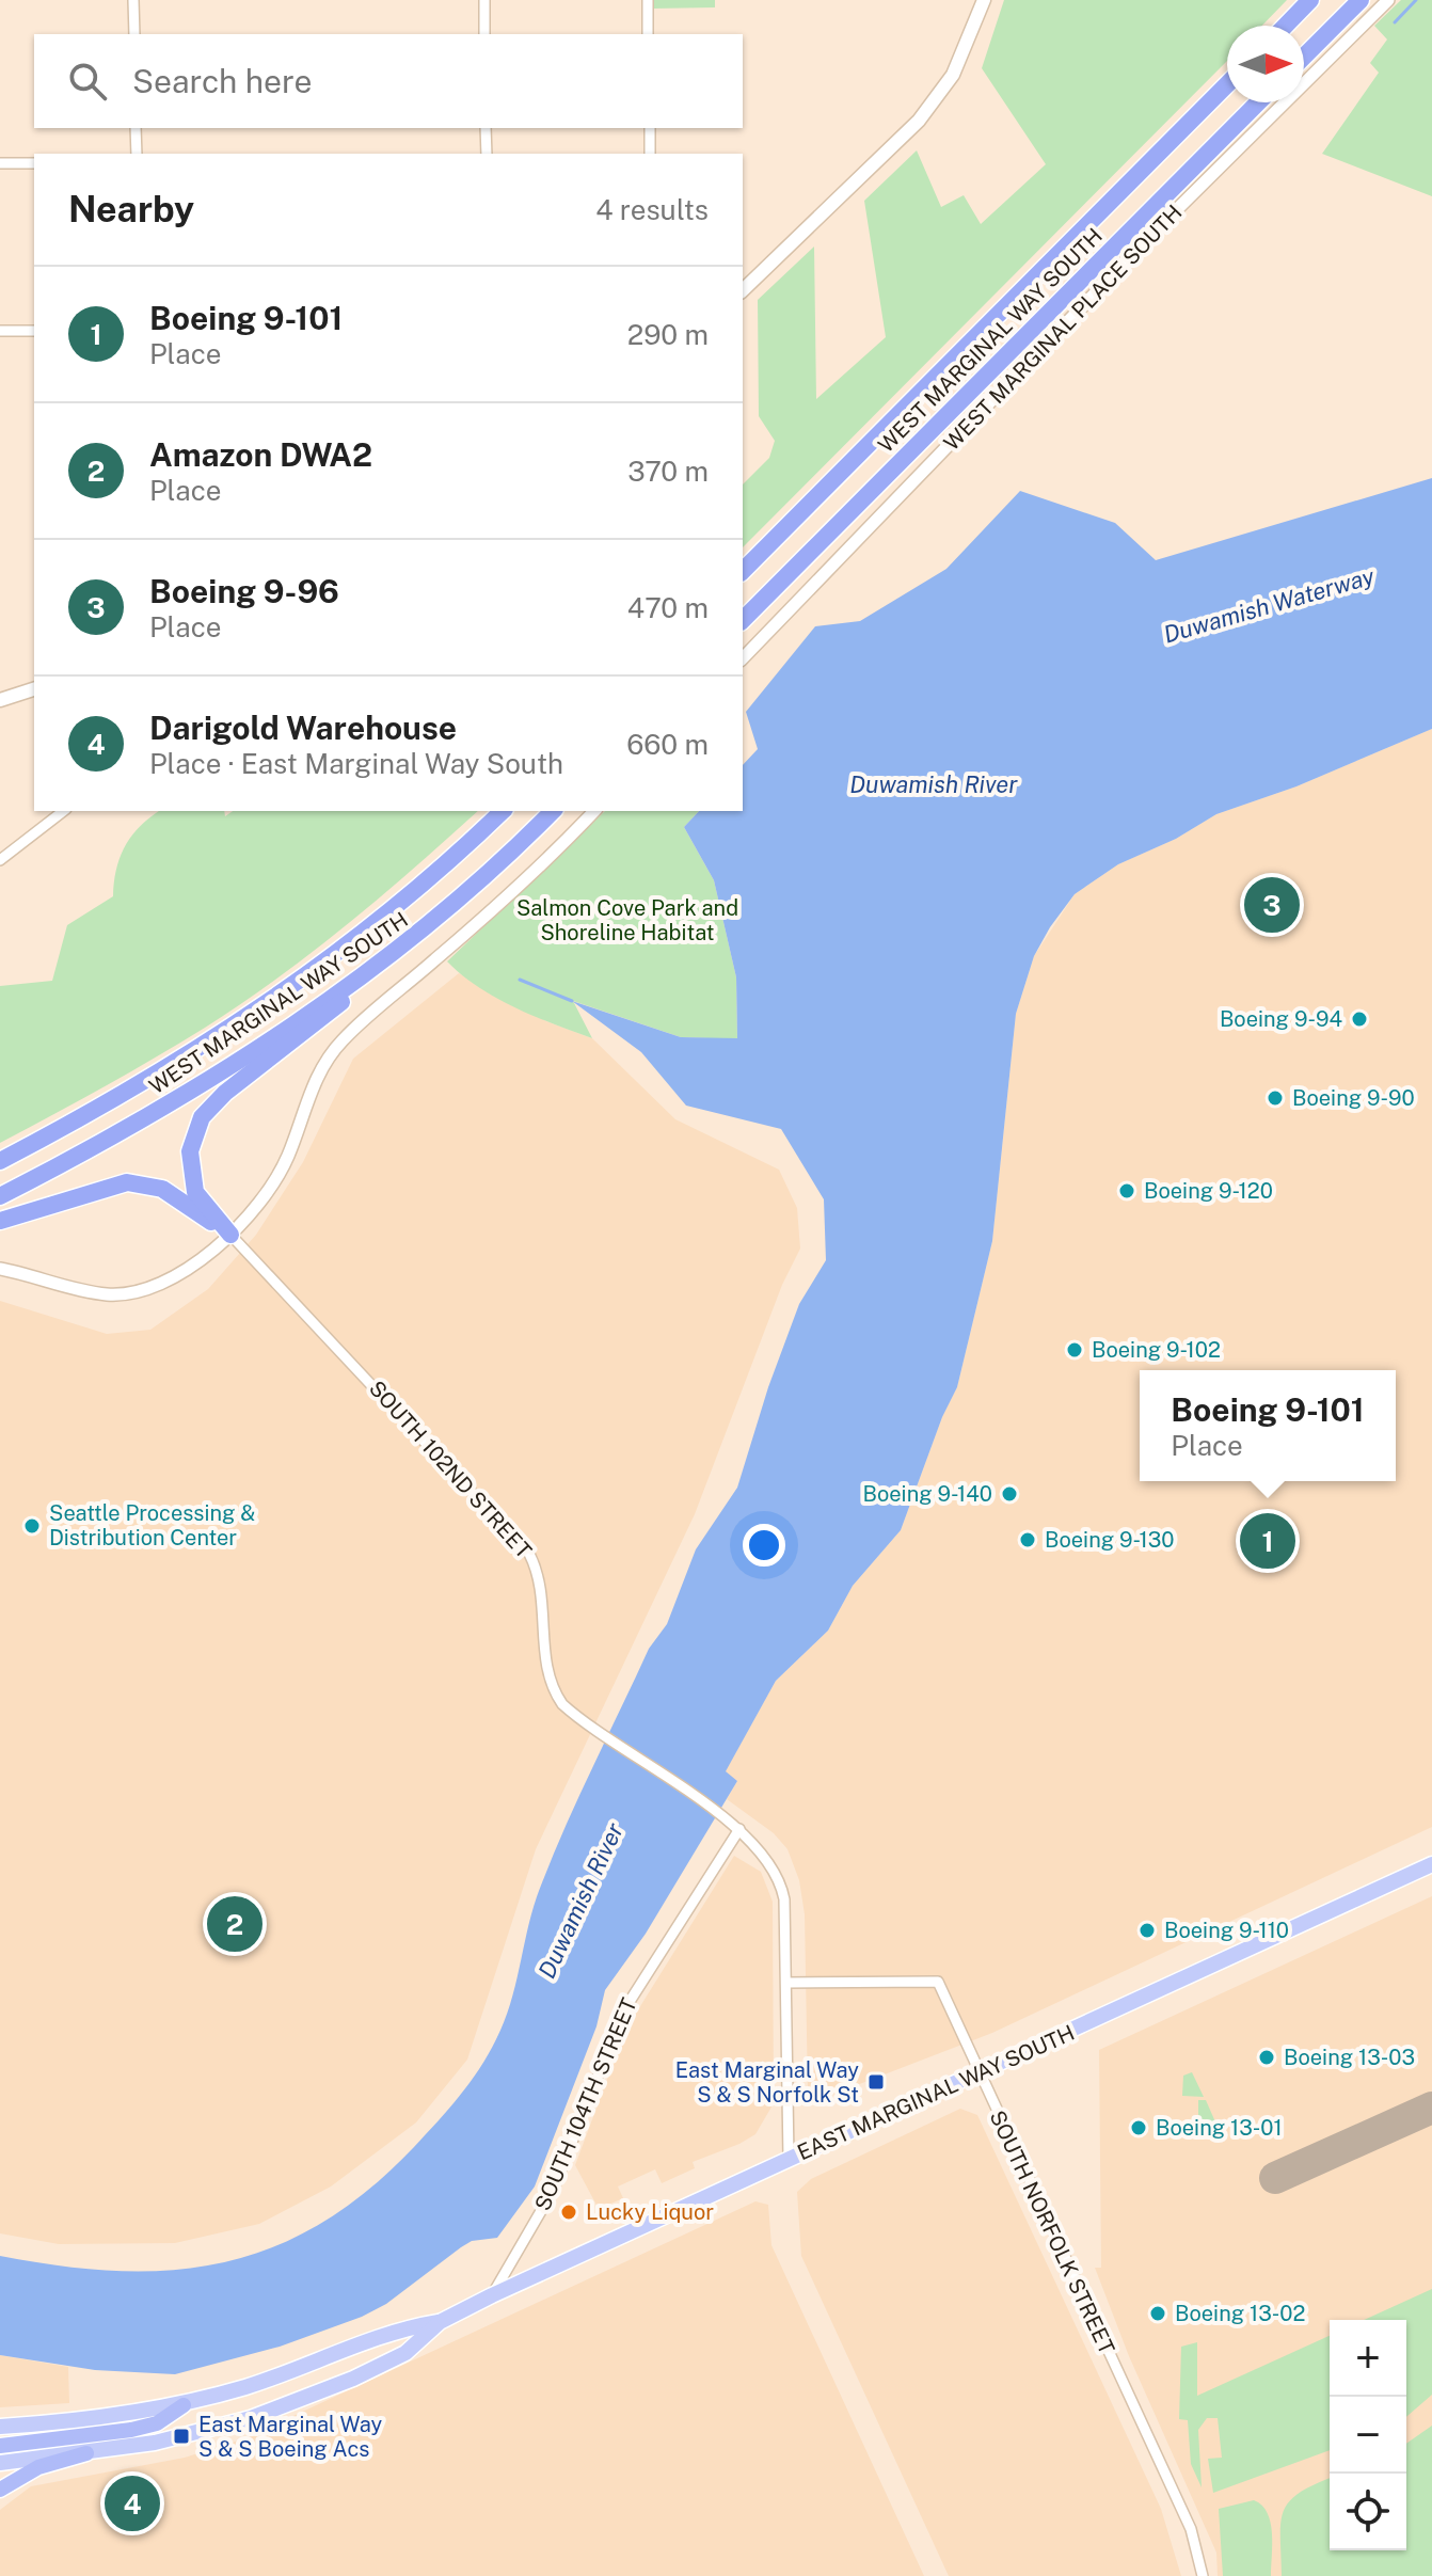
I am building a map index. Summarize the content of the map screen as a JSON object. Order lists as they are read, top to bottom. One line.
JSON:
{"streets":{"highway":["WEST MARGINAL WAY SOUTH"],"main road":["EAST MARGINAL WAY SOUTH"],"street":["WEST MARGINAL PLACE SOUTH","SOUTH 102ND STREET","SOUTH 104TH STREET","SOUTH NORFOLK STREET"]},"crossings":[["SOUTH 102ND STREET","EAST MARGINAL WAY SOUTH"],["SOUTH 102ND STREET","SOUTH 104TH STREET"],["SOUTH 102ND STREET","SOUTH NORFOLK STREET"],["EAST MARGINAL WAY SOUTH","SOUTH 104TH STREET"],["EAST MARGINAL WAY SOUTH","SOUTH NORFOLK STREET"]],"water":["Duwamish Waterway","Duwamish River"],"parks":["Salmon Cove Park and Shoreline Habitat"],"places":{"other":["Boeing 9-94","Boeing 9-90","Boeing 9-120","Boeing 9-102","Boeing 9-140","Seattle Processing & Distribution Center","Boeing 9-130","Boeing 9-110","Boeing 13-03","Boeing 13-01","Lucky Liquor","Boeing 13-02"],"transit":["East Marginal Way S & S Norfolk St","East Marginal Way S & S Boeing Acs"]},"north":"right","page":{"search":"Search here","heading":["Nearby","4 results"],"list":[{"mark":"1","name":"Boeing 9-101","note":"Place","value":"290 m"},{"mark":"2","name":"Amazon DWA2","note":"Place","value":"370 m"},{"mark":"3","name":"Boeing 9-96","note":"Place","value":"470 m"},{"mark":"4","name":"Darigold Warehouse","note":"Place · East Marginal Way South","value":"660 m"}],"pins":["3","1","2","4"],"popup":["Boeing 9-101","Place"],"map_buttons":["+","−"]}}
